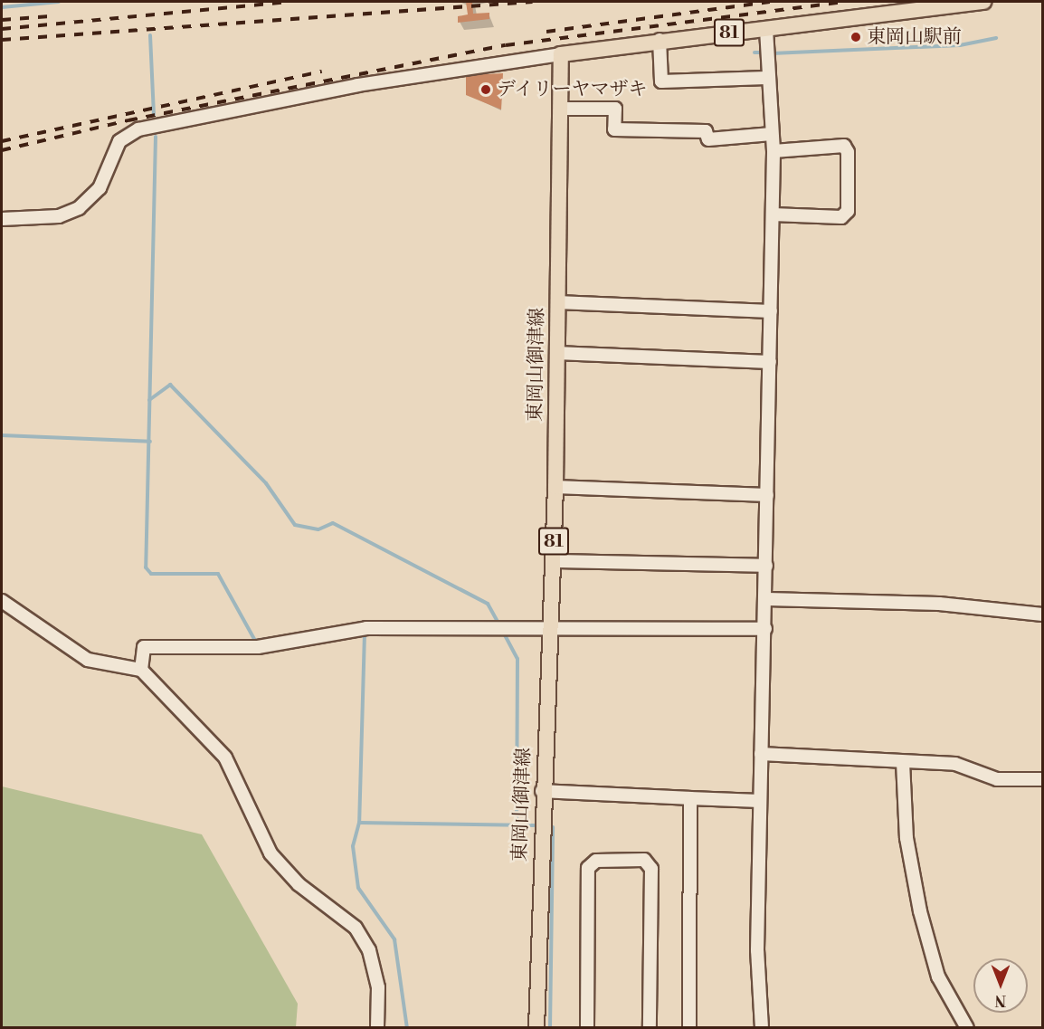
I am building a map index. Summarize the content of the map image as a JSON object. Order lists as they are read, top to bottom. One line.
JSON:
{"streets":{"main road":["81","東岡山御津線"]},"crossings":[["81","東岡山御津線"]],"places":["東岡山駅前","デイリーヤマザキ"],"north":"bottom"}
